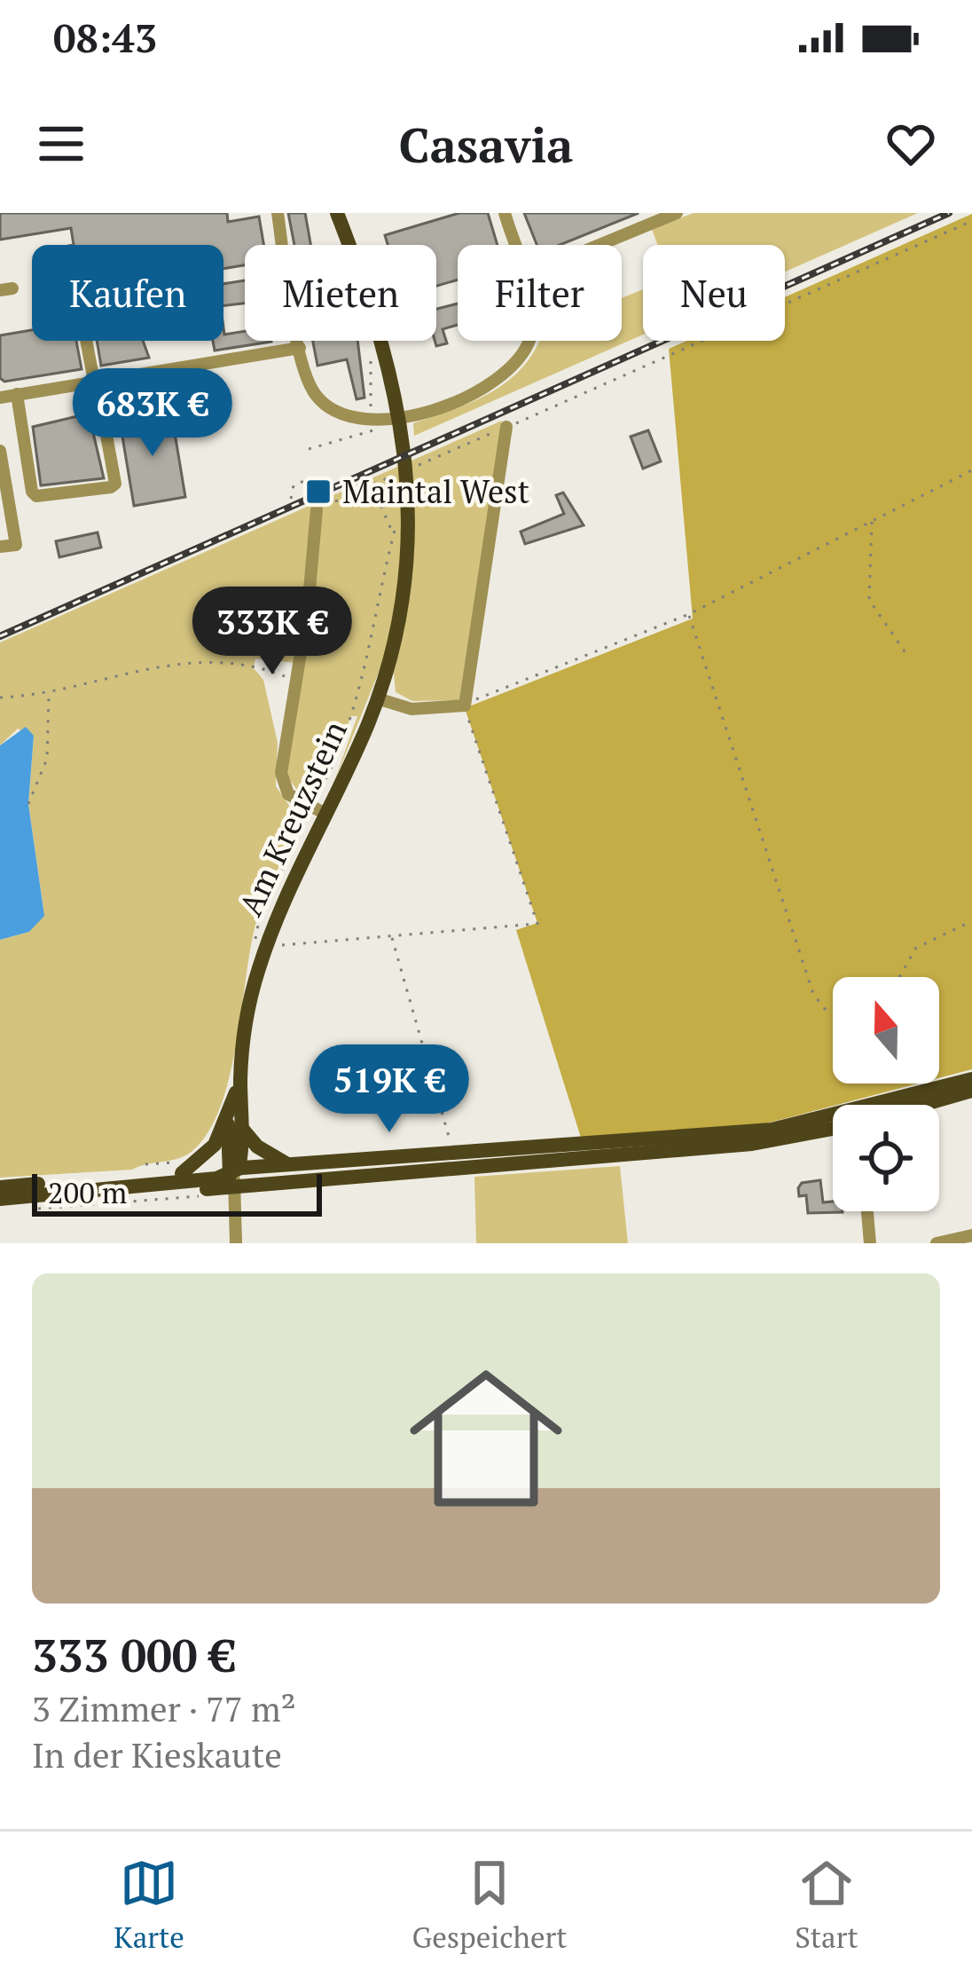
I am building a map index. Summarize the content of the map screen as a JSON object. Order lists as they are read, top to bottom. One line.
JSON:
{"streets":{"main road":["Am Kreuzstein"]},"places":{"transit":["Maintal West"]},"scale_bar":"200 m","north":"top","page":{"status":"08:43","header":"Casavia","chip":["Kaufen","Mieten","Filter","Neu"],"price":["683K €","333K €","519K €"],"scale":"200 m","list":[{"name":"333 000 €","note":"3 Zimmer · 77 m² · In der Kieskaute"}],"tabs":["Karte","Gespeichert","Start"]}}
